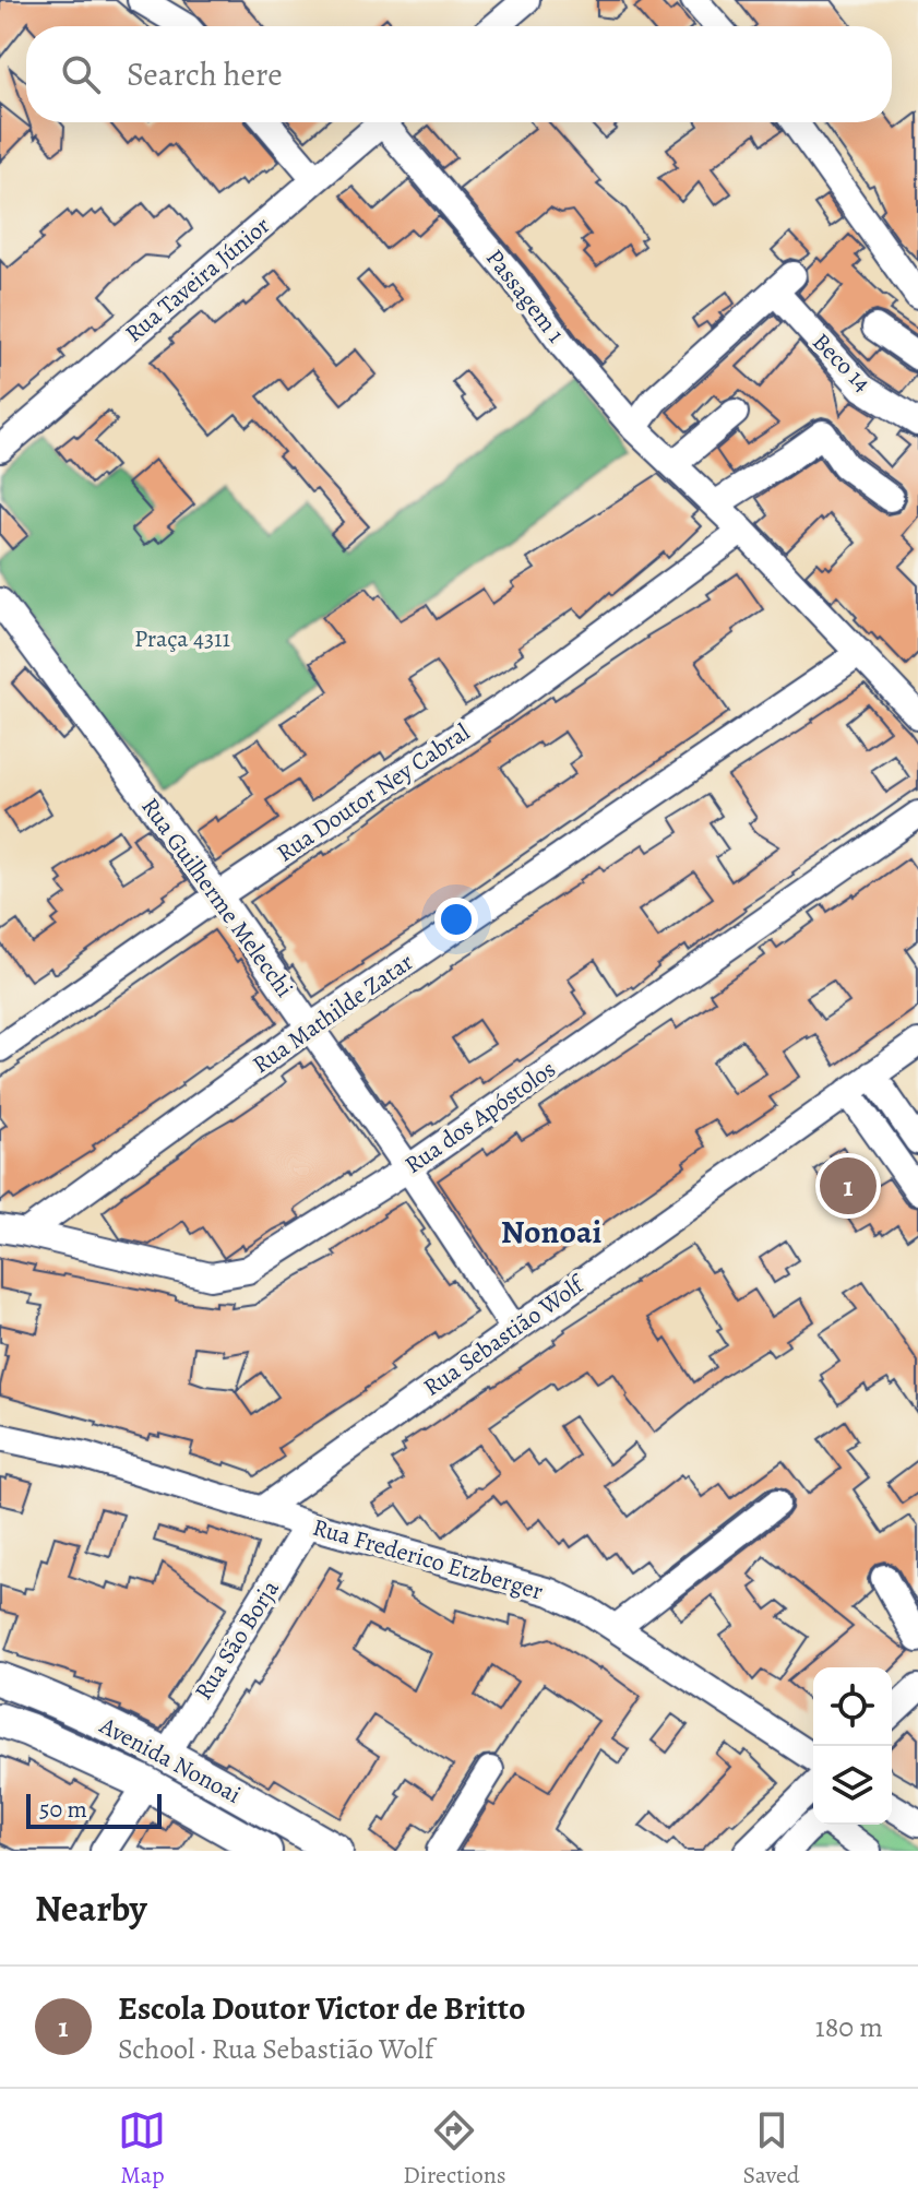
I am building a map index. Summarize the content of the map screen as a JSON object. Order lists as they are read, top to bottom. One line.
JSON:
{"streets":{"main road":["Avenida Nonoai"],"street":["Rua Taveira Júnior","Passagem 1","Beco 14","Rua Doutor Ney Cabral","Rua Guilherme Melecchi","Rua Mathilde Zatar","Rua dos Apóstolos","Rua Sebastião Wolf","Rua Frederico Etzberger","Rua São Borja"]},"crossings":[["Passagem 1","Beco 14"],["Passagem 1","Rua Doutor Ney Cabral"],["Passagem 1","Rua Mathilde Zatar"],["Rua Doutor Ney Cabral","Rua Guilherme Melecchi"],["Rua Guilherme Melecchi","Rua Mathilde Zatar"],["Rua Guilherme Melecchi","Rua dos Apóstolos"],["Rua Guilherme Melecchi","Rua Sebastião Wolf"],["Rua Mathilde Zatar","Rua dos Apóstolos"],["Rua Sebastião Wolf","Rua Frederico Etzberger"],["Rua Frederico Etzberger","Rua São Borja"],["Rua São Borja","Avenida Nonoai"]],"districts":["Nonoai"],"parks":["Praça 4311"],"scale_bar":"50 m","page":{"search":"Search here","pins":"1","scale":"50 m","heading":"Nearby","list":[{"mark":"1","name":"Escola Doutor Victor de Britto","note":"School · Rua Sebastião Wolf","value":"180 m"}],"nav":["Map","Directions","Saved"]}}
